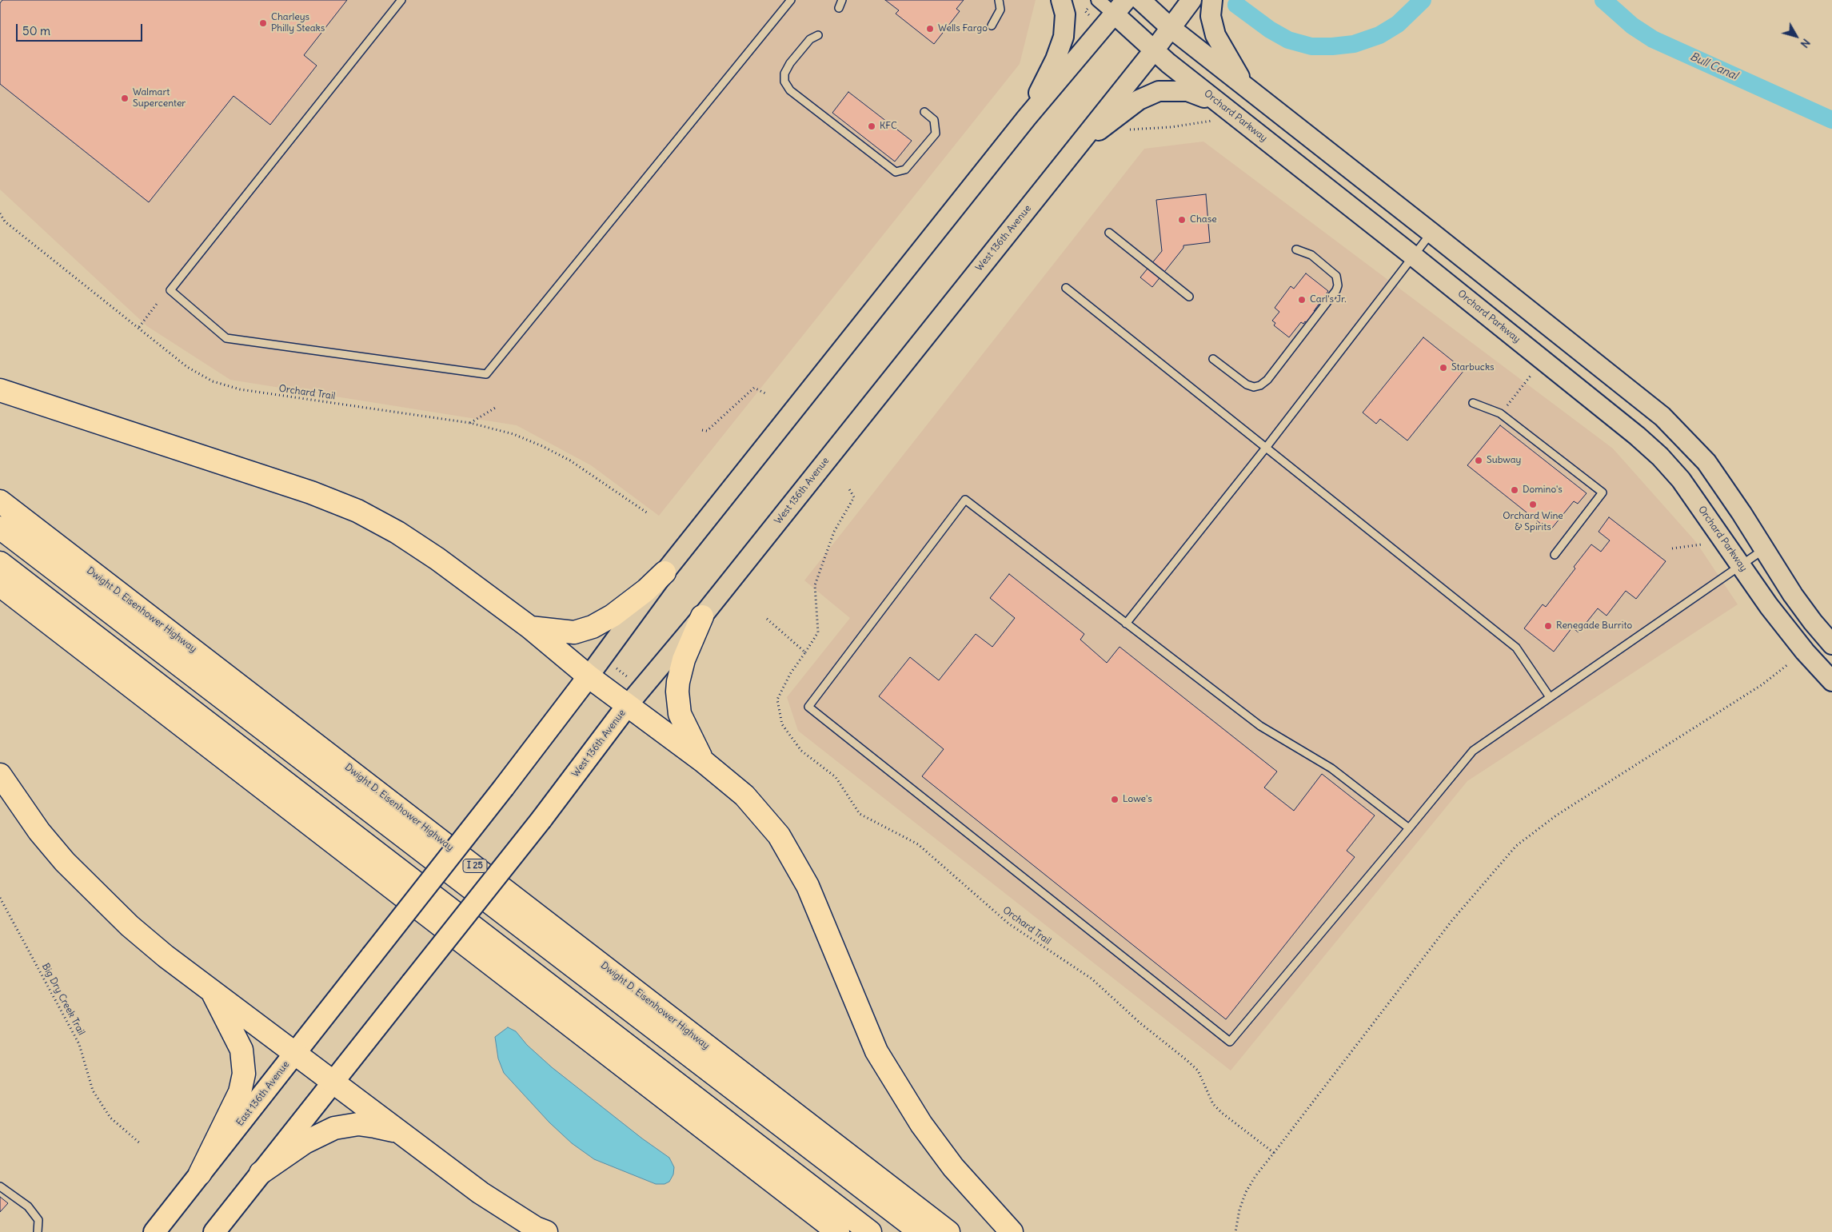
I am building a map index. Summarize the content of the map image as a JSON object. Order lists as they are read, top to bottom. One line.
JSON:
{"streets":{"highway":["Dwight D. Eisenhower Highway","I 25"],"main road":["Orchard Parkway","West 136th Avenue","East 136th Avenue"],"path":["Orchard Trail","Big Dry Creek Trail"]},"crossings":[["Orchard Parkway","West 136th Avenue"]],"water":["Bull Canal"],"places":["Charleys Philly Steaks","Wells Fargo","Walmart Supercenter","KFC","Chase","Carl's Jr.","Starbucks","Subway","Domino's","Orchard Wine & Spirits","Renegade Burrito","Lowe's"],"scale_bar":"50 m","north":"bottom right"}
